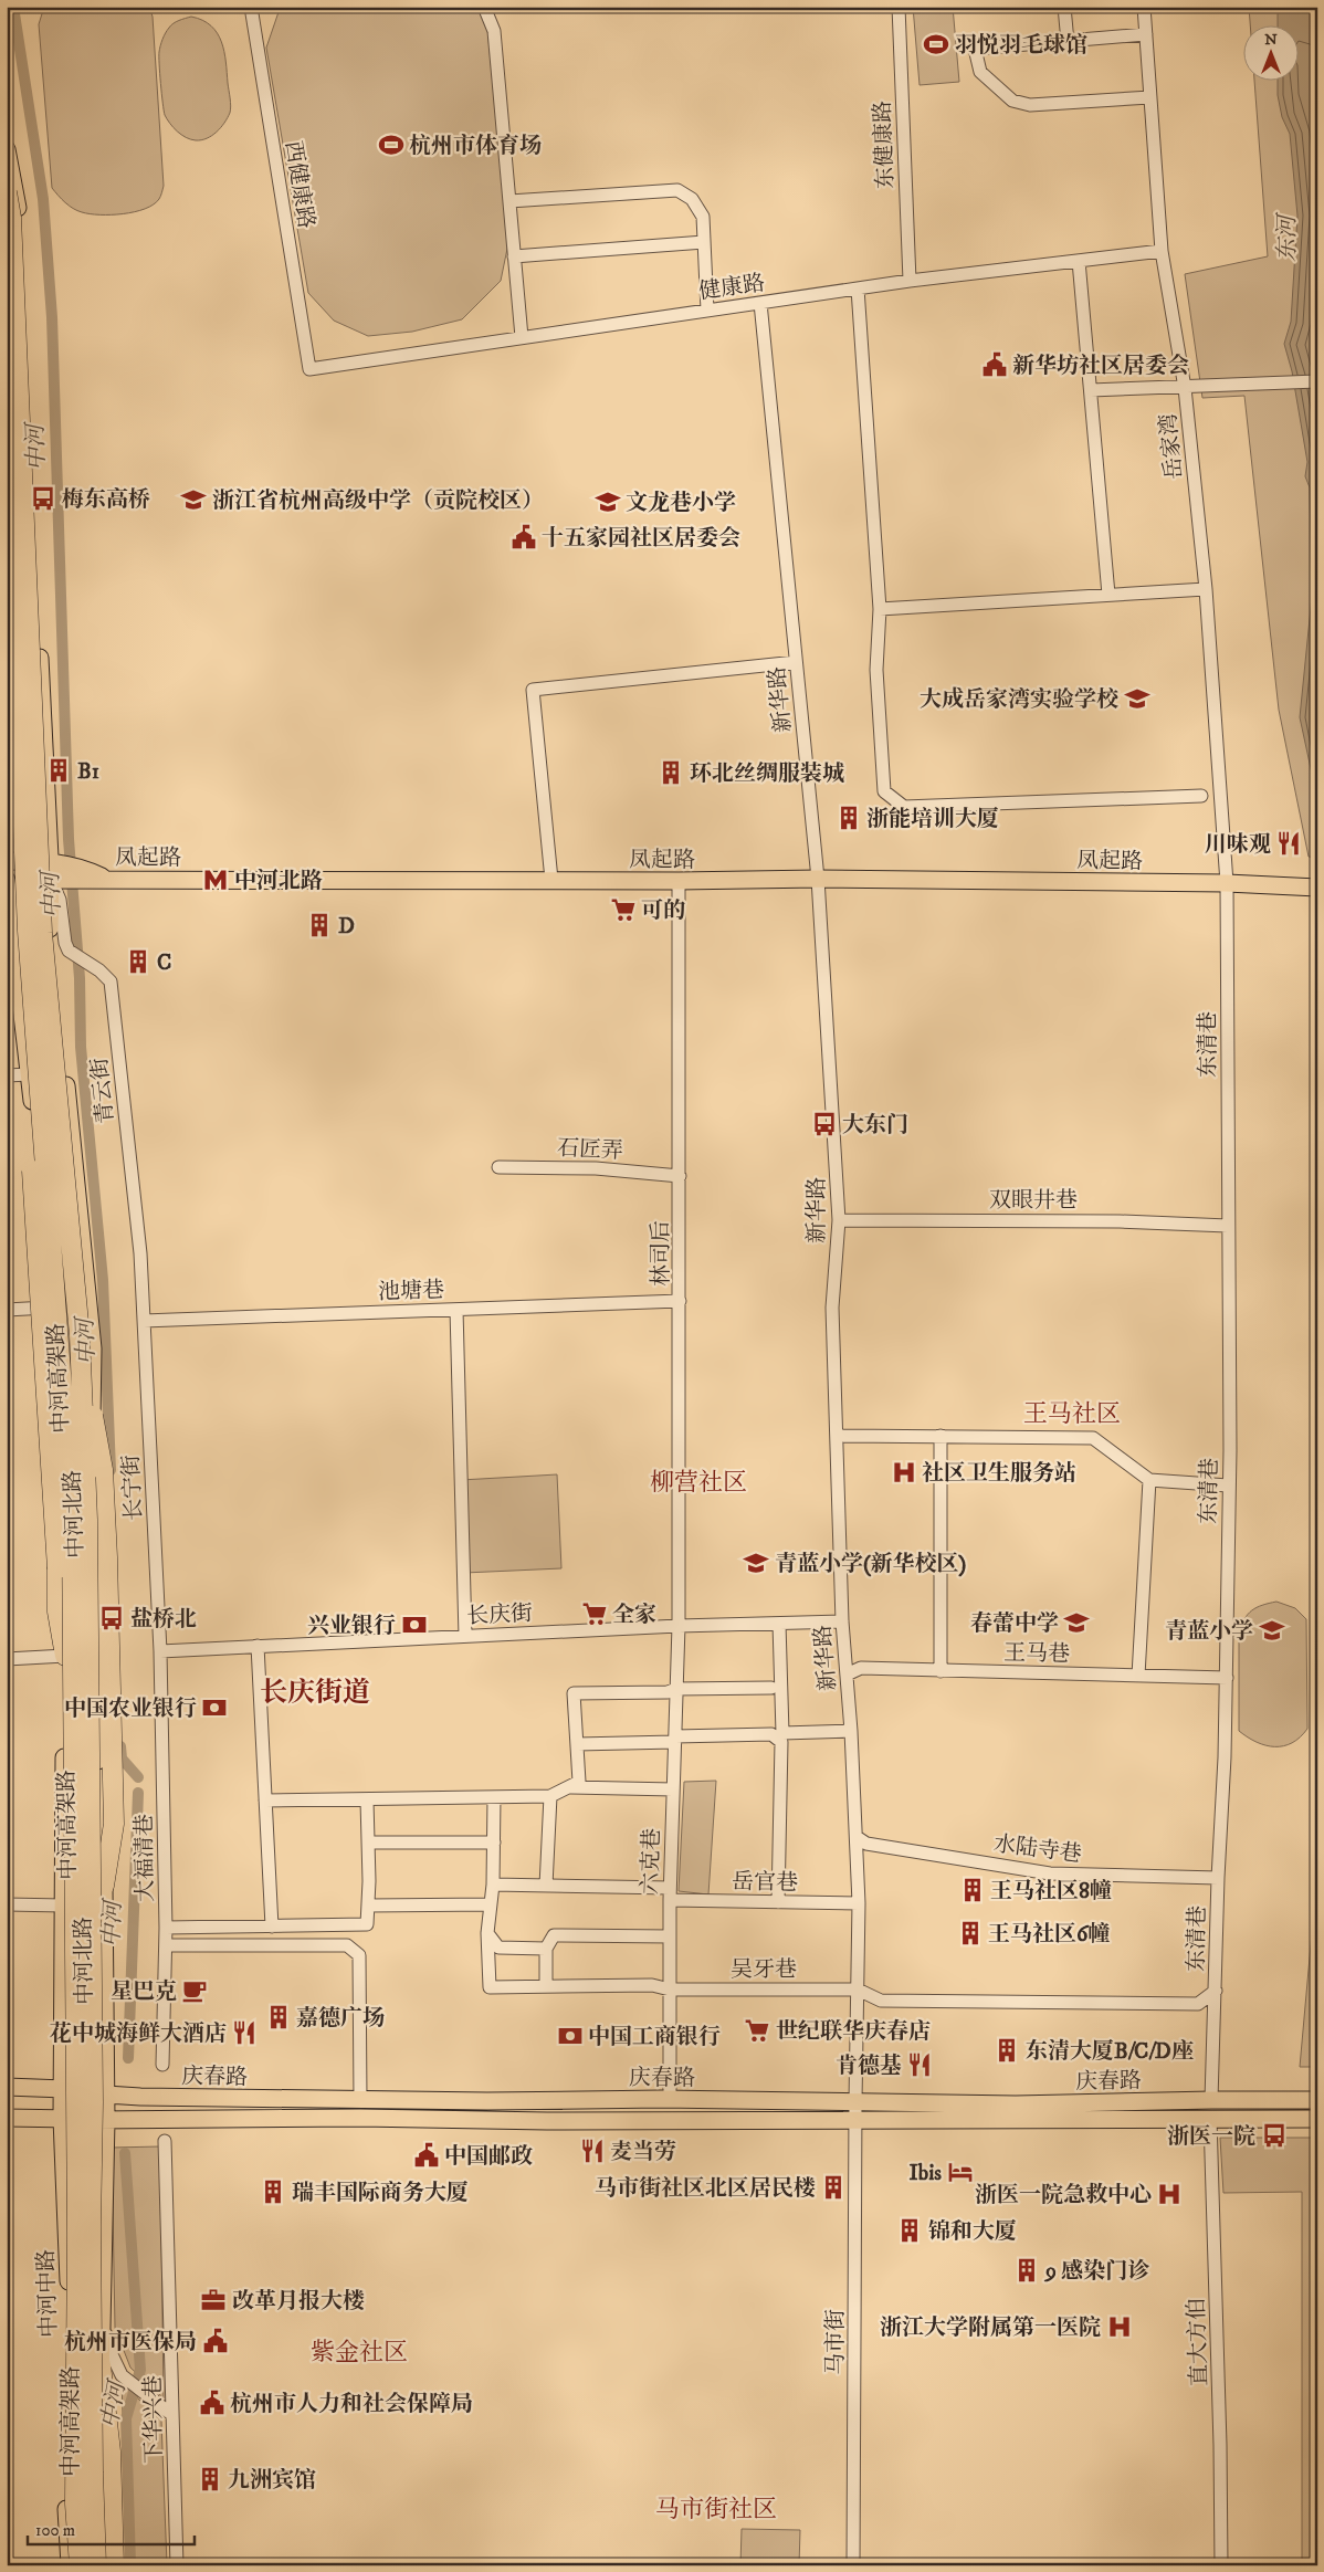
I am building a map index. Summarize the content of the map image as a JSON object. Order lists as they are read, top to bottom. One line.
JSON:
{"streets":{"highway":["中河高架路"],"main road":["凤起路","中河北路","庆春路","中河中路"],"street":["东健康路","西健康路","健康路","岳家湾","新华路","东清巷","青云街","石匠弄","双眼井巷","林司后","池塘巷","长宁街","长庆街","王马巷","水陆寺巷","大福清巷","六克巷","岳官巷","吴牙巷","马市街","直大方伯","下华兴巷"]},"crossings":[["东健康路","健康路"],["西健康路","健康路"],["健康路","岳家湾"],["健康路","新华路"],["岳家湾","凤起路"],["岳家湾","东清巷"],["新华路","凤起路"],["新华路","双眼井巷"],["新华路","长庆街"],["新华路","王马巷"],["新华路","水陆寺巷"],["新华路","岳官巷"],["新华路","吴牙巷"],["新华路","庆春路"],["新华路","马市街"],["凤起路","东清巷"],["凤起路","青云街"],["凤起路","林司后"],["凤起路","中河北路"],["东清巷","双眼井巷"],["东清巷","王马巷"],["东清巷","水陆寺巷"],["东清巷","庆春路"],["青云街","池塘巷"],["青云街","长宁街"],["青云街","中河北路"],["石匠弄","林司后"],["林司后","池塘巷"],["林司后","长庆街"],["林司后","六克巷"],["池塘巷","长宁街"],["长宁街","长庆街"],["长宁街","大福清巷"],["中河北路","庆春路"],["中河北路","中河中路"],["长庆街","大福清巷"],["长庆街","六克巷"],["六克巷","岳官巷"],["六克巷","吴牙巷"],["六克巷","庆春路"],["庆春路","中河中路"],["庆春路","马市街"],["庆春路","直大方伯"]],"districts":["王马社区","柳营社区","长庆街道","紫金社区","马市街社区"],"water":["东河","中河"],"places":{"sports":["羽悦羽毛球馆","杭州市体育场"],"public building":["新华坊社区居委会","十五家园社区居委会","中国邮政","杭州市医保局","杭州市人力和社会保障局"],"bus stop":["梅东高桥","大东门","盐桥北","浙医一院"],"school or university":["浙江省杭州高级中学（贡院校区）","文龙巷小学","大成岳家湾实验学校","青蓝小学(新华校区)","春蕾中学","青蓝小学"],"building":["B1","环北丝绸服装城","浙能培训大厦","D","C","王马社区8幢","王马社区6幢","嘉德广场","东清大厦B/C/D座","马市街社区北区居民楼","瑞丰国际商务大厦","锦和大厦","9 感染门诊","九洲宾馆"],"restaurant":["川味观","花中城海鲜大酒店","肯德基","麦当劳"],"metro station":["中河北路"],"supermarket":["可的","全家","世纪联华庆春店"],"hospital":["社区卫生服务站","浙医一院急救中心","浙江大学附属第一医院"],"bank":["兴业银行","中国农业银行","中国工商银行"],"cafe":["星巴克"],"hotel":["Ibis"],"office":["改革月报大楼"]},"scale_bar":"100 m","north":"top"}
